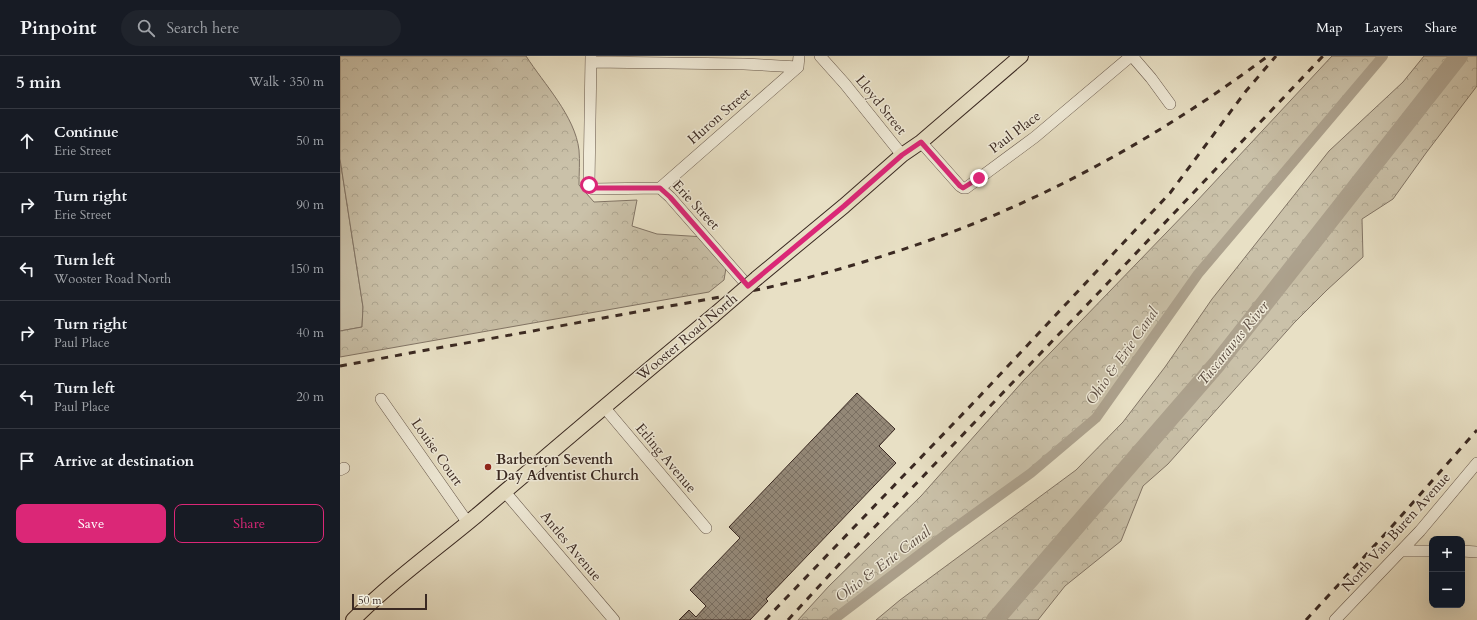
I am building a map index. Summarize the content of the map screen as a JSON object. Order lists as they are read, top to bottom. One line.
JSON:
{"streets":{"main road":["Wooster Road North"],"street":["Lloyd Street","Huron Street","Paul Place","Erie Street","Louise Court","Etling Avenue","North Van Buren Avenue","Antles Avenue"]},"crossings":[["Lloyd Street","Wooster Road North"],["Huron Street","Erie Street"],["Paul Place","Wooster Road North"],["Erie Street","Wooster Road North"],["Wooster Road North","Louise Court"],["Wooster Road North","Etling Avenue"],["Wooster Road North","Antles Avenue"]],"water":["Tuscarawas River","Ohio & Erie Canal"],"places":["Barberton Seventh Day Adventist Church"],"scale_bar":"50 m","page":{"header":"Pinpoint","search":"Search here","nav":["Map","Layers","Share"],"heading":["5 min","Walk · 350 m"],"list":[["Continue","Erie Street","50 m"],["Turn right","Erie Street","90 m"],["Turn left","Wooster Road North","150 m"],["Turn right","Paul Place","40 m"],["Turn left","Paul Place","20 m"],"Arrive at destination"],"buttons":["Save","Share"],"map_buttons":["+","−"],"scale":"50 m"}}
